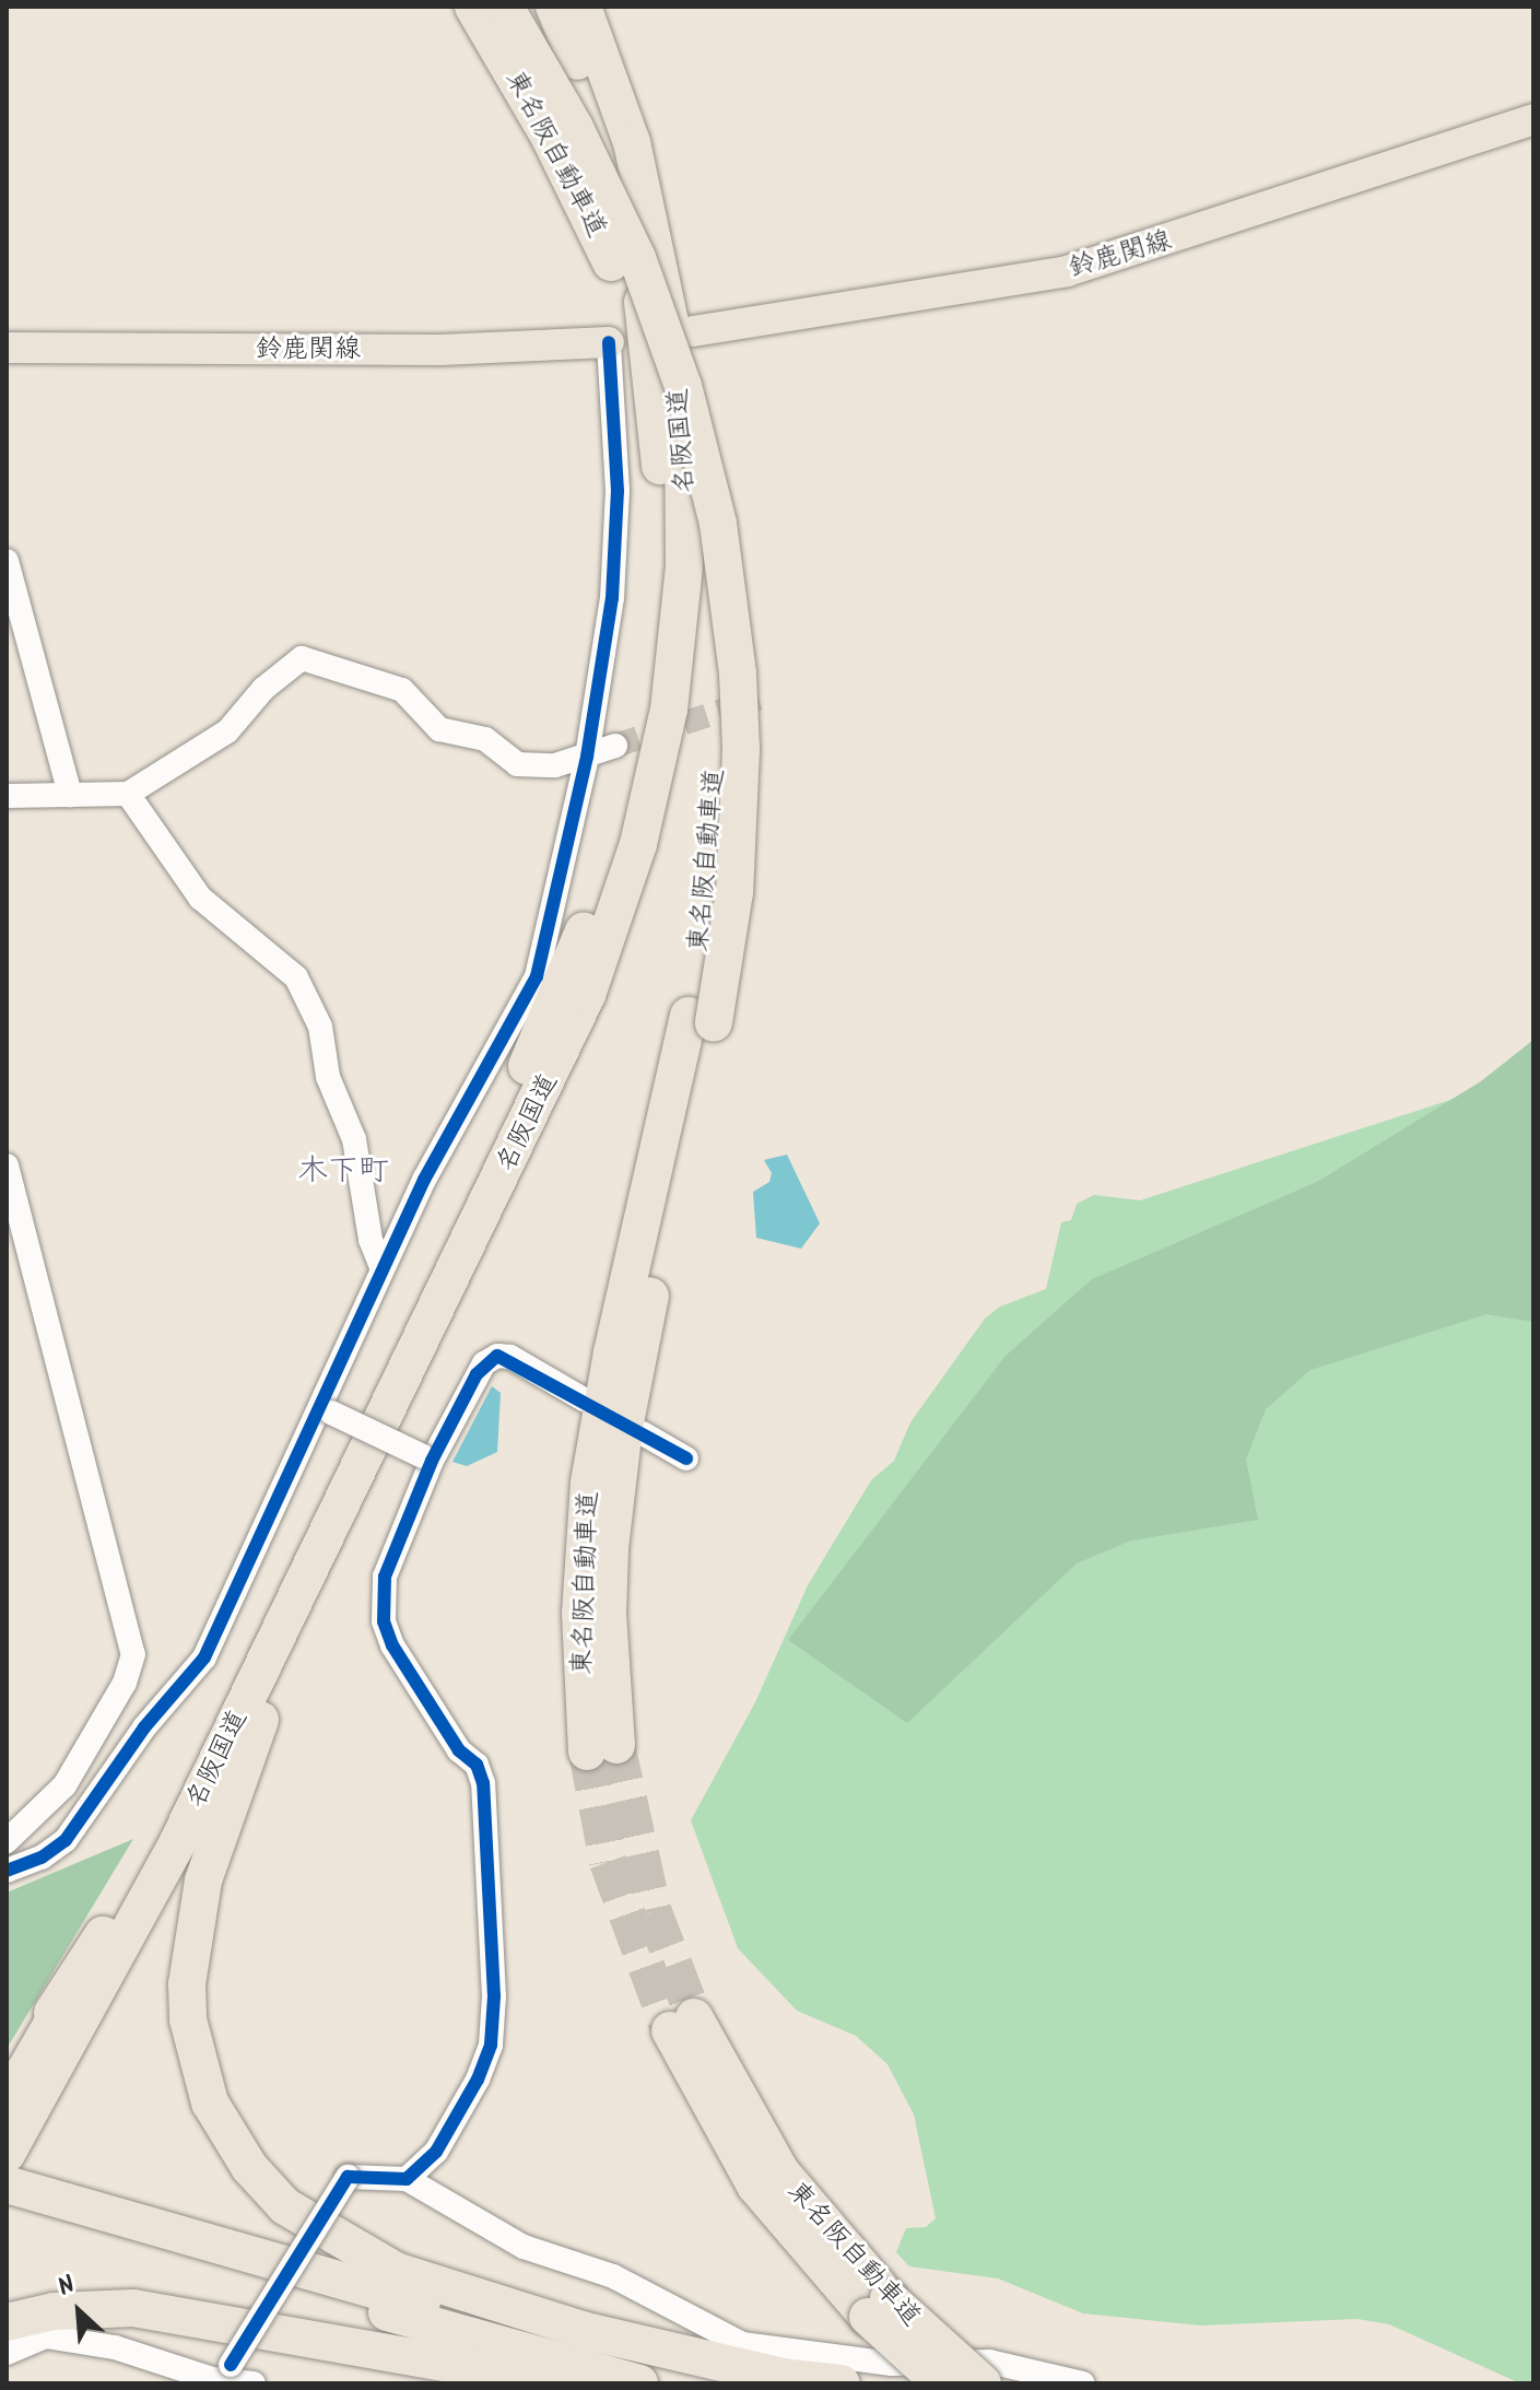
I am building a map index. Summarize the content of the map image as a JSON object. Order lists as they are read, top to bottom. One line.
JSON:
{"streets":{"highway":["東名阪自動車道","名阪国道"],"main road":["鈴鹿関線"]},"districts":["木下町"],"north":"top left"}
